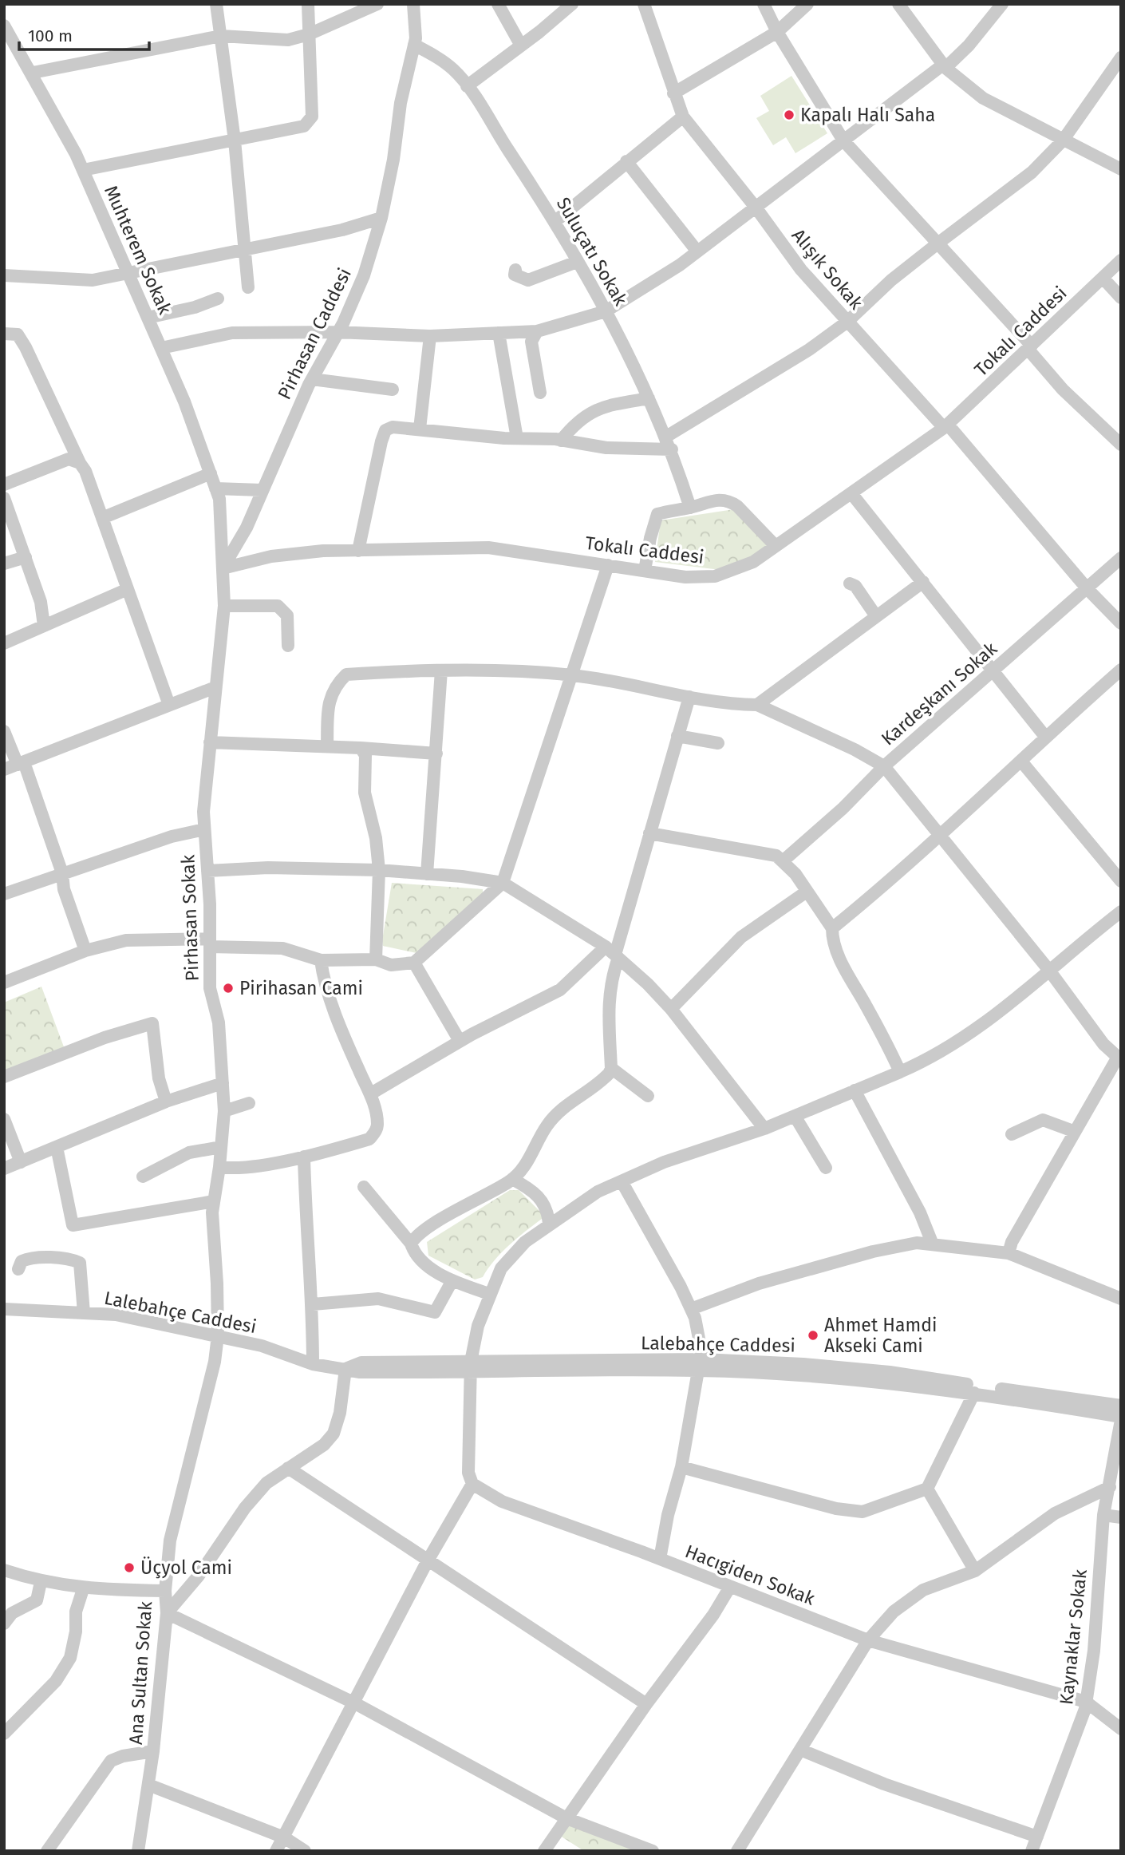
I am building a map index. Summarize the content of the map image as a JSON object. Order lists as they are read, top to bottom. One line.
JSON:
{"streets":{"street":["Muhterem Sokak","Suluçatı Sokak","Alışık Sokak","Tokalı Caddesi","Pirhasan Caddesi","Kardeşkanı Sokak","Pirhasan Sokak","Lalebahçe Caddesi","Hacıgiden Sokak","Kaynaklar Sokak","Ana Sultan Sokak"]},"crossings":[["Muhterem Sokak","Pirhasan Sokak"],["Suluçatı Sokak","Pirhasan Caddesi"],["Alışık Sokak","Tokalı Caddesi"],["Alışık Sokak","Kardeşkanı Sokak"],["Tokalı Caddesi","Pirhasan Caddesi"],["Tokalı Caddesi","Pirhasan Sokak"],["Pirhasan Caddesi","Pirhasan Sokak"],["Pirhasan Sokak","Lalebahçe Caddesi"],["Pirhasan Sokak","Ana Sultan Sokak"],["Lalebahçe Caddesi","Kaynaklar Sokak"],["Lalebahçe Caddesi","Ana Sultan Sokak"],["Hacıgiden Sokak","Kaynaklar Sokak"]],"places":["Kapalı Halı Saha","Pirihasan Cami","Ahmet Hamdi Akseki Cami","Üçyol Cami"],"scale_bar":"100 m"}
